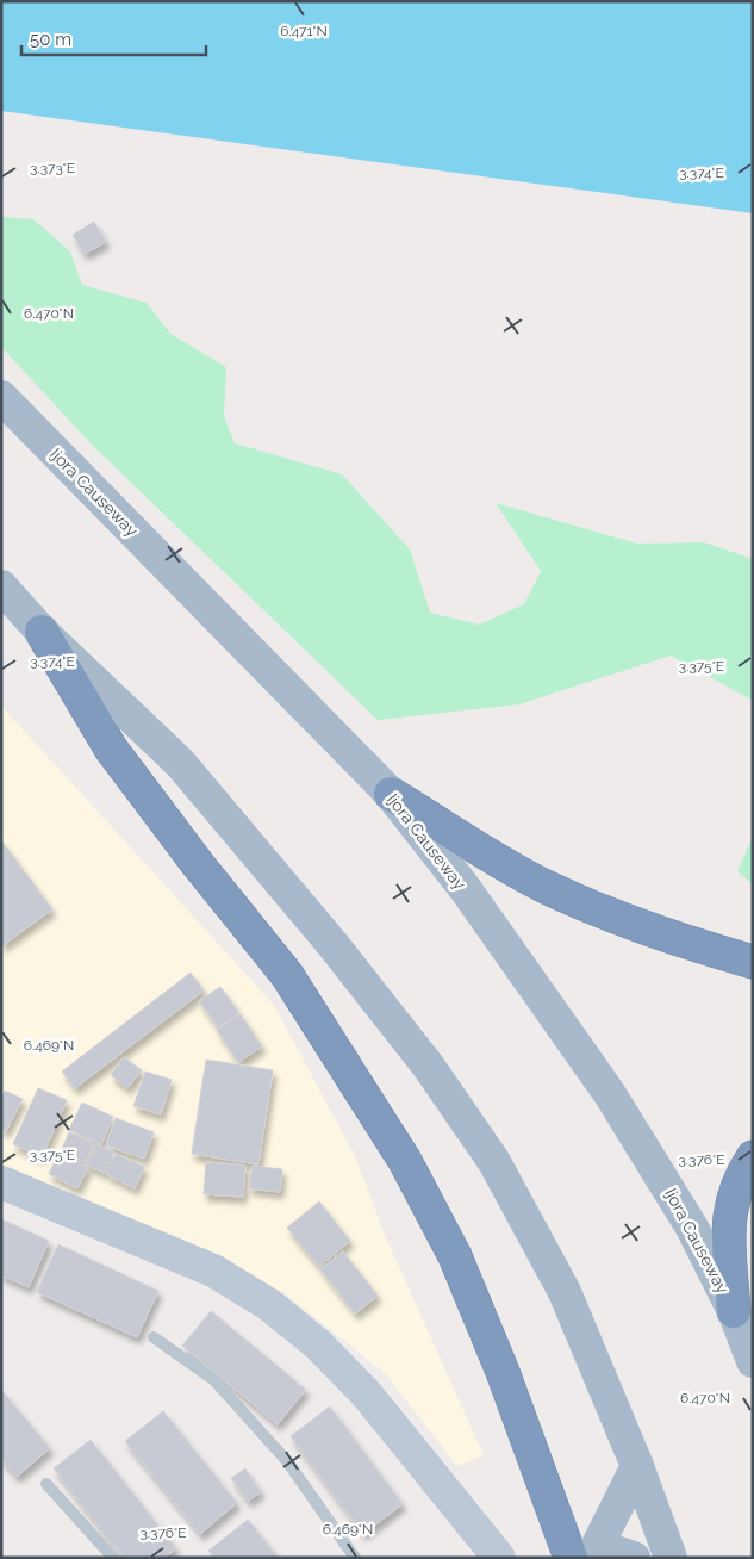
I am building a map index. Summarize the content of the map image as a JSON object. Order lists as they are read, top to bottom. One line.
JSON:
{"streets":{"main road":["Ijora Causeway"]},"scale_bar":"50 m","coordinates":["6.471°N","3.373°E","3.374°E","6.470°N","3.375°E","6.469°N","3.376°E"]}
